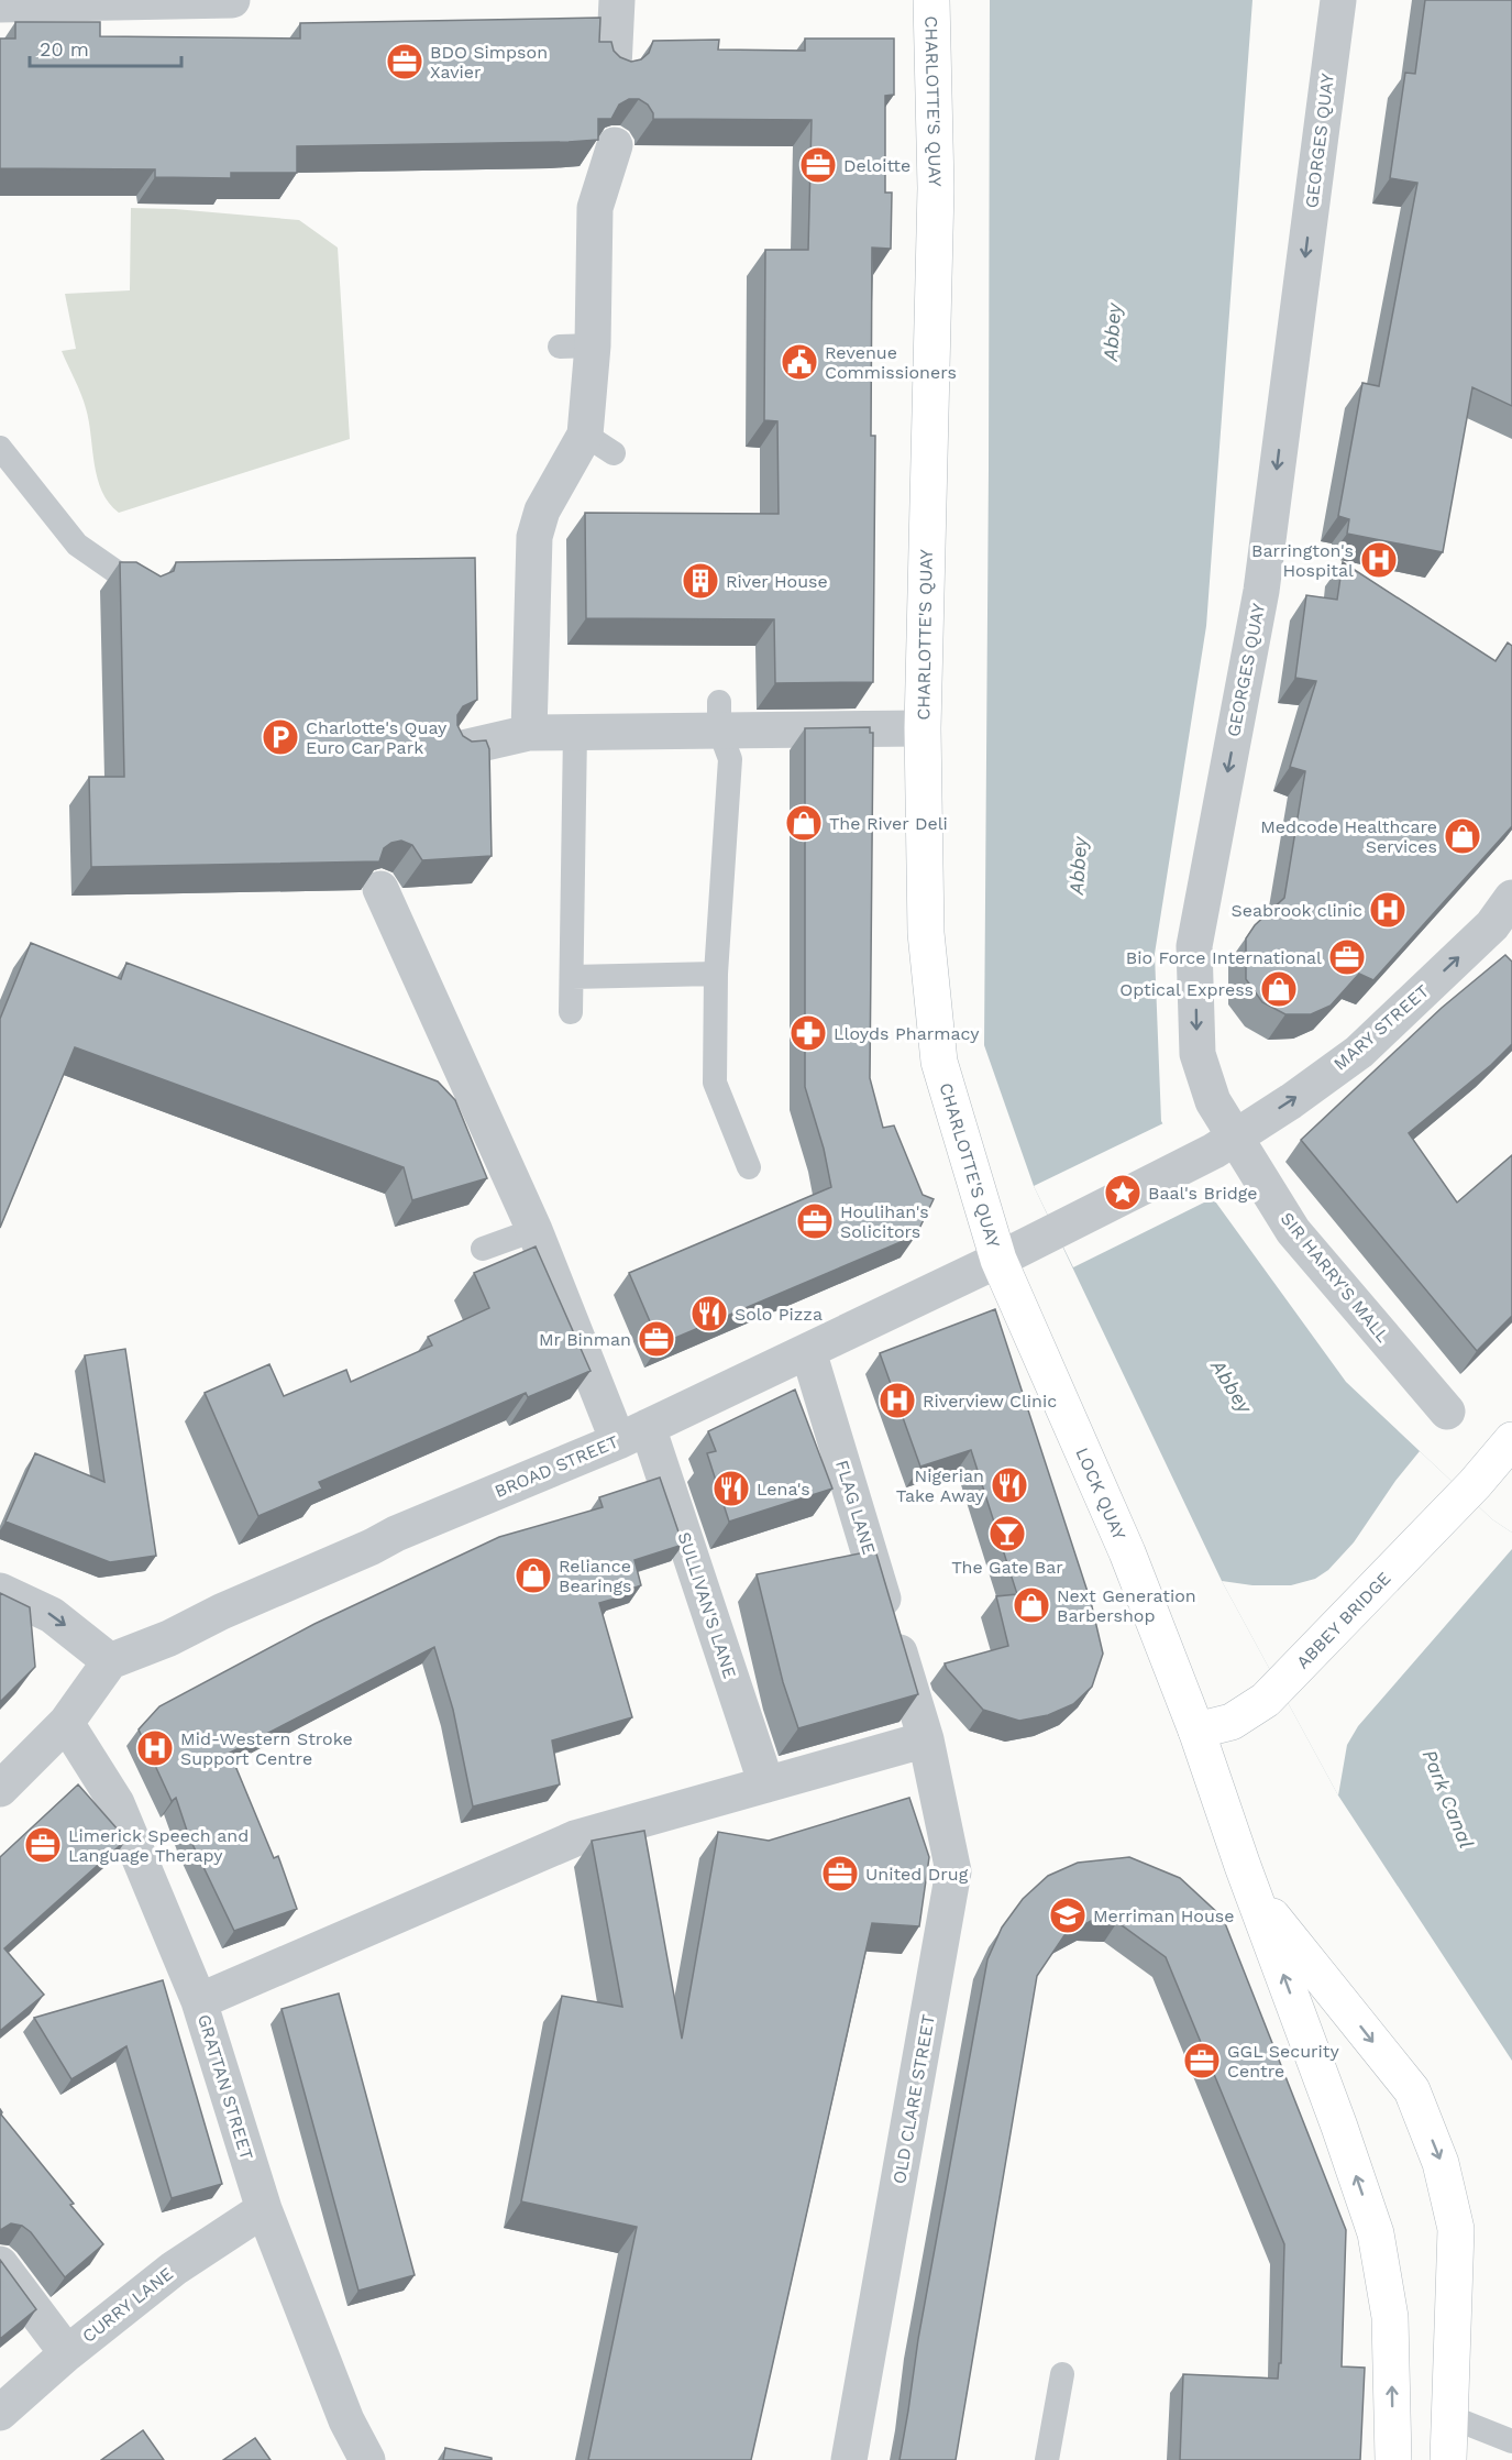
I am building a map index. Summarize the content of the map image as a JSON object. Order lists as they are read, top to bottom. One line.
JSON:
{"streets":{"main road":["CHARLOTTE'S QUAY","LOCK QUAY","ABBEY BRIDGE"],"street":["GEORGES QUAY","MARY STREET","SIR HARRY'S MALL","BROAD STREET","FLAG LANE","SULLIVAN'S LANE","GRATTAN STREET","OLD CLARE STREET","CURRY LANE"]},"crossings":[["CHARLOTTE'S QUAY","BROAD STREET"],["CHARLOTTE'S QUAY","LOCK QUAY"],["GEORGES QUAY","MARY STREET"],["GEORGES QUAY","SIR HARRY'S MALL"],["MARY STREET","SIR HARRY'S MALL"],["BROAD STREET","LOCK QUAY"],["BROAD STREET","FLAG LANE"],["BROAD STREET","SULLIVAN'S LANE"],["LOCK QUAY","ABBEY BRIDGE"],["FLAG LANE","OLD CLARE STREET"],["GRATTAN STREET","CURRY LANE"]],"one_way":["GEORGES QUAY","MARY STREET"],"water":["Abbey","Park Canal"],"places":{"office":["BDO Simpson Xavier","Deloitte","Bio Force International","Houlihan's Solicitors","Mr Binman","Limerick Speech and Language Therapy","United Drug","GGL Security Centre"],"public building":["Revenue Commissioners"],"hospital":["Barrington's Hospital","Seabrook clinic","Riverview Clinic","Mid-Western Stroke Support Centre"],"building":["River House"],"parking":["Charlotte's Quay Euro Car Park"],"shop":["The River Deli","Medcode Healthcare Services","Optical Express","Reliance Bearings","Next Generation Barbershop"],"pharmacy":["Lloyds Pharmacy"],"place":["Baal's Bridge"],"restaurant":["Solo Pizza","Nigerian Take Away","Lena's"],"bar":["The Gate Bar"],"school or university":["Merriman House"]},"scale_bar":"20 m"}
